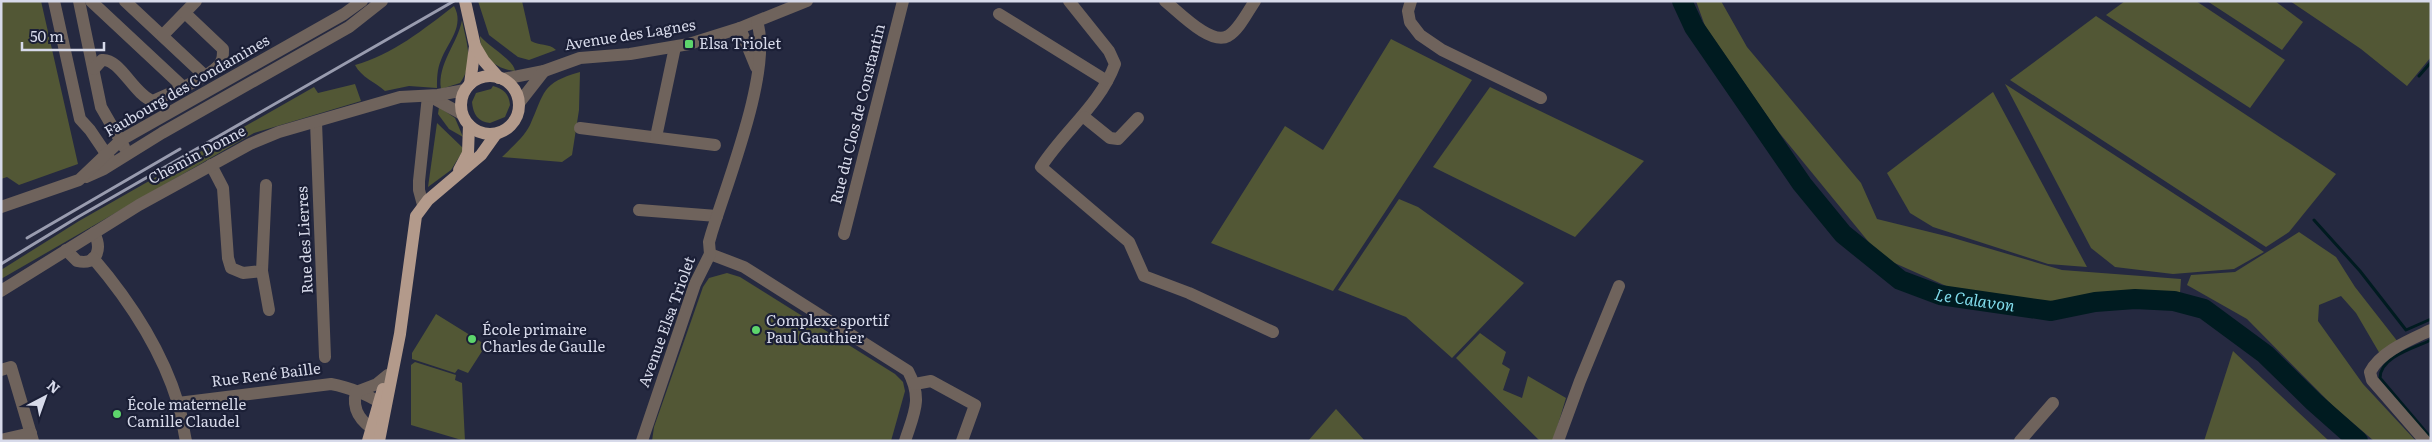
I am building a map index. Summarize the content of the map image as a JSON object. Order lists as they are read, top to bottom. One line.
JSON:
{"streets":{"street":["Avenue des Lagnes","Faubourg des Condamines","Rue du Clos de Constantin","Chemin Donne","Rue des Lierres","Avenue Elsa Triolet","Rue René Baille"]},"crossings":[["Avenue des Lagnes","Chemin Donne"],["Avenue des Lagnes","Avenue Elsa Triolet"],["Chemin Donne","Rue des Lierres"]],"water":["Le Calavon"],"places":{"transit":["Elsa Triolet"],"other":["Complexe sportif Paul Gauthier","École primaire Charles de Gaulle","École maternelle Camille Claudel"]},"scale_bar":"50 m","north":"top right"}
